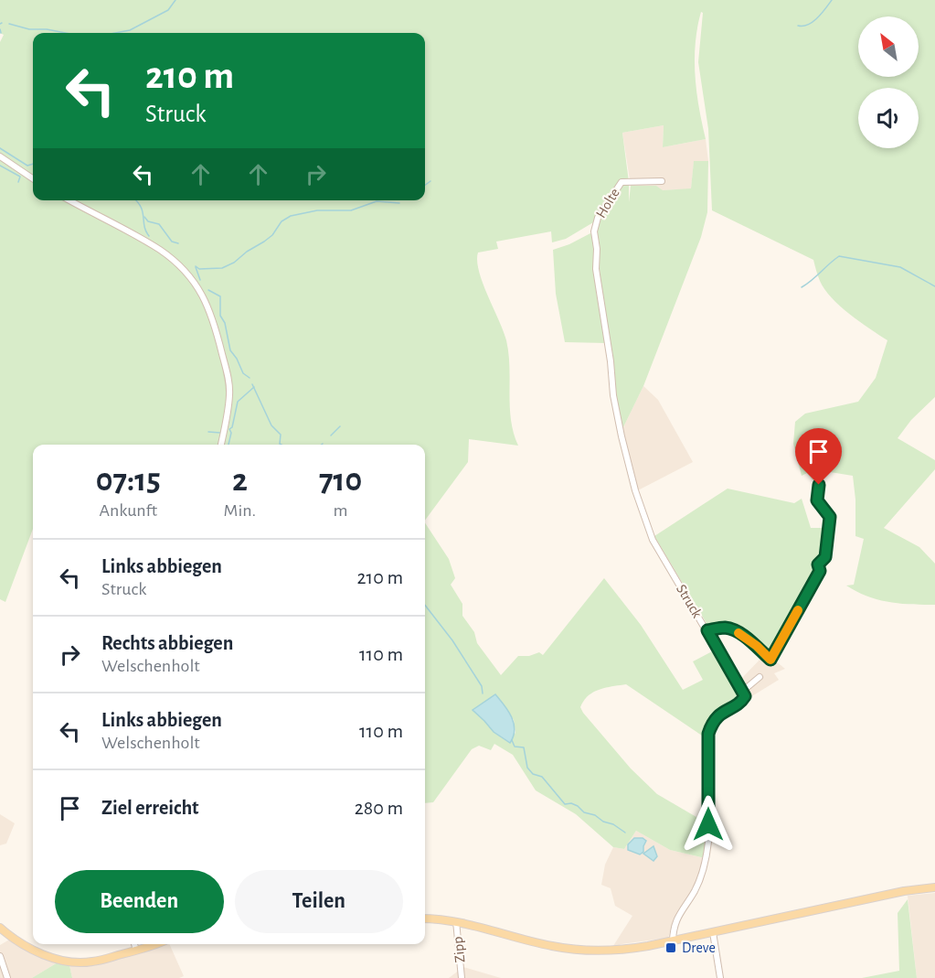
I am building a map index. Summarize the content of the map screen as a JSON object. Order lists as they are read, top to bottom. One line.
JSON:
{"streets":{"street":["Holte","Struck","Zipp"]},"crossings":[["Holte","Struck"]],"places":{"transit":["Dreve"]},"north":"top left","page":{"turn":["210 m","Struck"],"eta":["07:15","Ankunft","2","Min.","710","m"],"list":[{"name":"Links abbiegen","note":"Struck","value":"210 m"},{"name":"Rechts abbiegen","note":"Welschenholt","value":"110 m"},{"name":"Links abbiegen","note":"Welschenholt","value":"110 m"},{"name":"Ziel erreicht","value":"280 m"}],"buttons":["Beenden","Teilen"]}}
